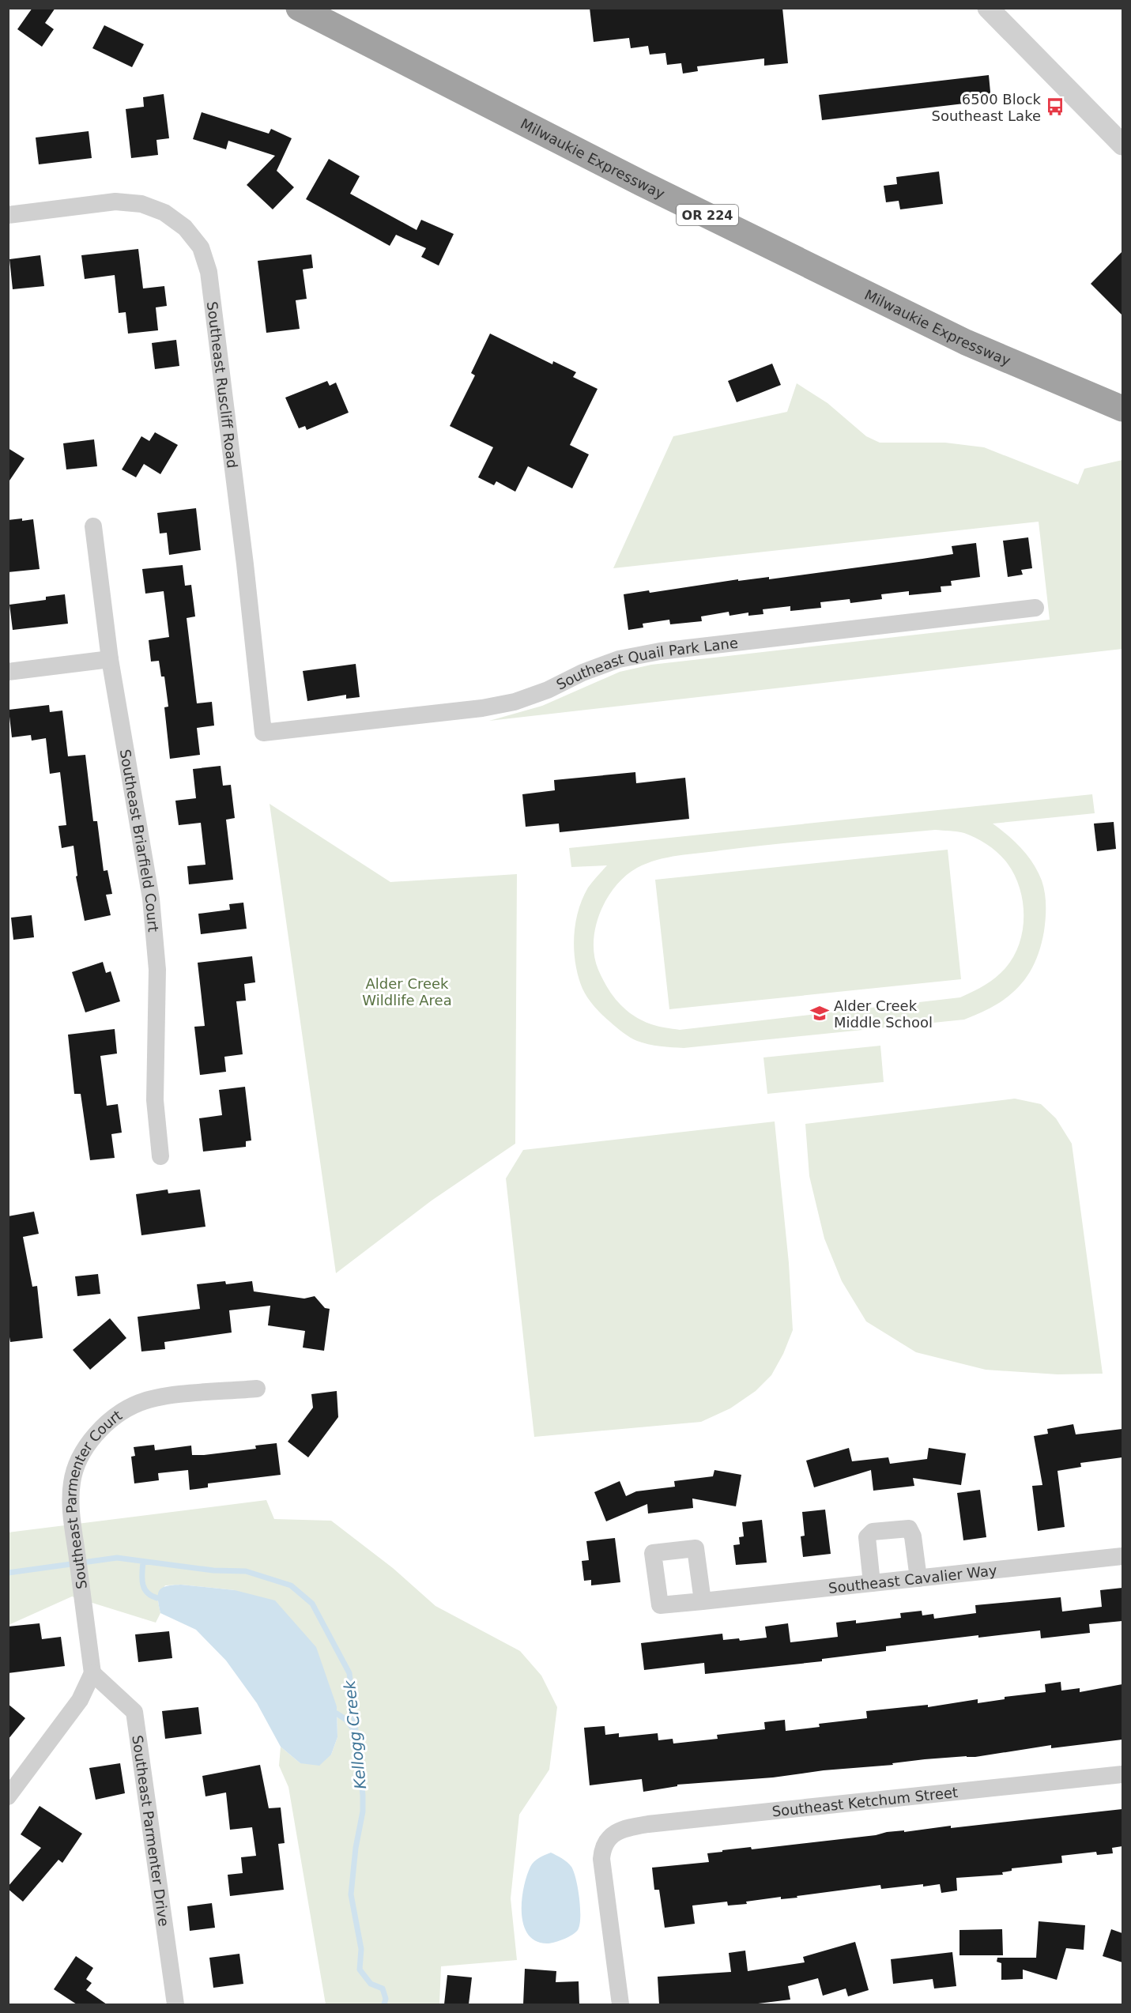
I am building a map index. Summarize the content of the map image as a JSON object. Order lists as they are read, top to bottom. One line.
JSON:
{"streets":{"highway":["Milwaukie Expressway","OR 224"],"street":["Southeast Ruscliff Road","Southeast Quail Park Lane","Southeast Briarfield Court","Southeast Parmenter Court","Southeast Cavalier Way","Southeast Ketchum Street","Southeast Parmenter Drive"]},"crossings":[["Southeast Ruscliff Road","Southeast Quail Park Lane"],["Southeast Parmenter Court","Southeast Parmenter Drive"]],"water":["Kellogg Creek"],"parks":["Alder Creek Wildlife Area"],"places":{"bus stop":["6500 Block Southeast Lake"],"school or university":["Alder Creek Middle School"]}}
